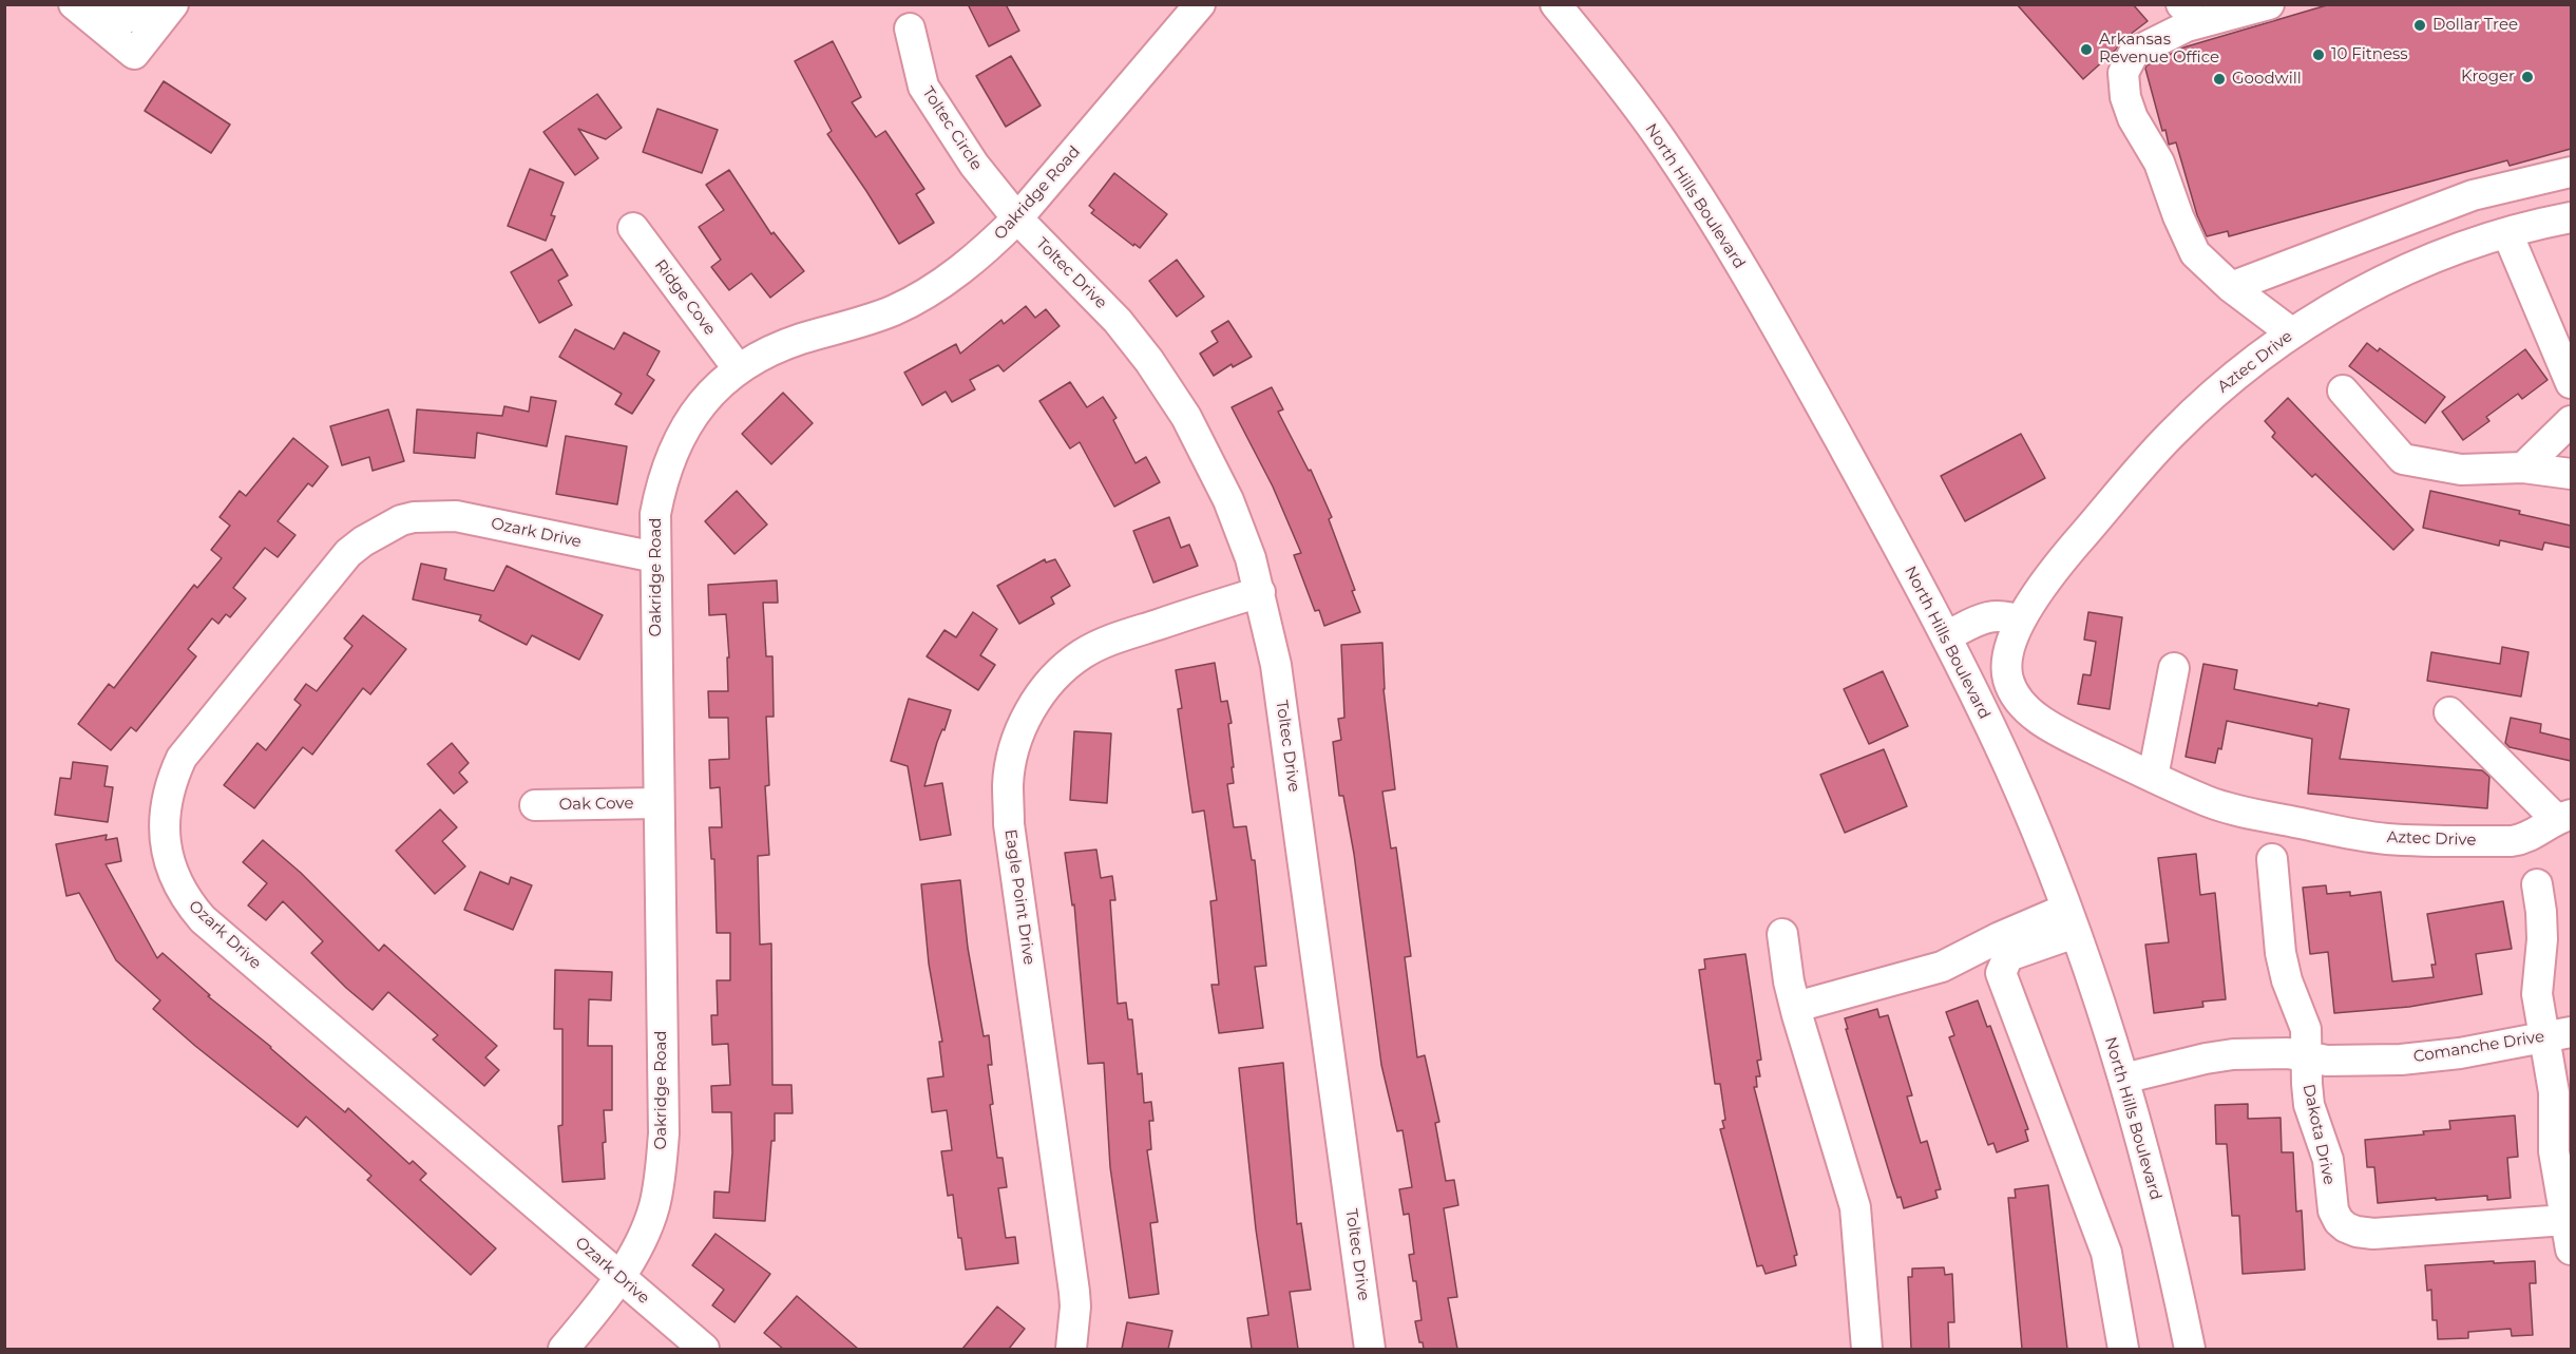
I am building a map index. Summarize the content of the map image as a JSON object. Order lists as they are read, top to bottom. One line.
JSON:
{"streets":{"street":["Toltec Circle","Oakridge Road","North Hills Boulevard","Toltec Drive","Ridge Cove","Aztec Drive","Ozark Drive","Oak Cove","Eagle Point Drive","Comanche Drive","Dakota Drive"]},"crossings":[["Toltec Circle","Oakridge Road"],["Toltec Circle","Toltec Drive"],["Oakridge Road","Toltec Drive"],["Oakridge Road","Ridge Cove"],["Oakridge Road","Ozark Drive"],["Oakridge Road","Oak Cove"],["North Hills Boulevard","Comanche Drive"],["Toltec Drive","Eagle Point Drive"],["Comanche Drive","Dakota Drive"]],"places":["Dollar Tree","Arkansas Revenue Office","10 Fitness","Kroger","Goodwill"]}
